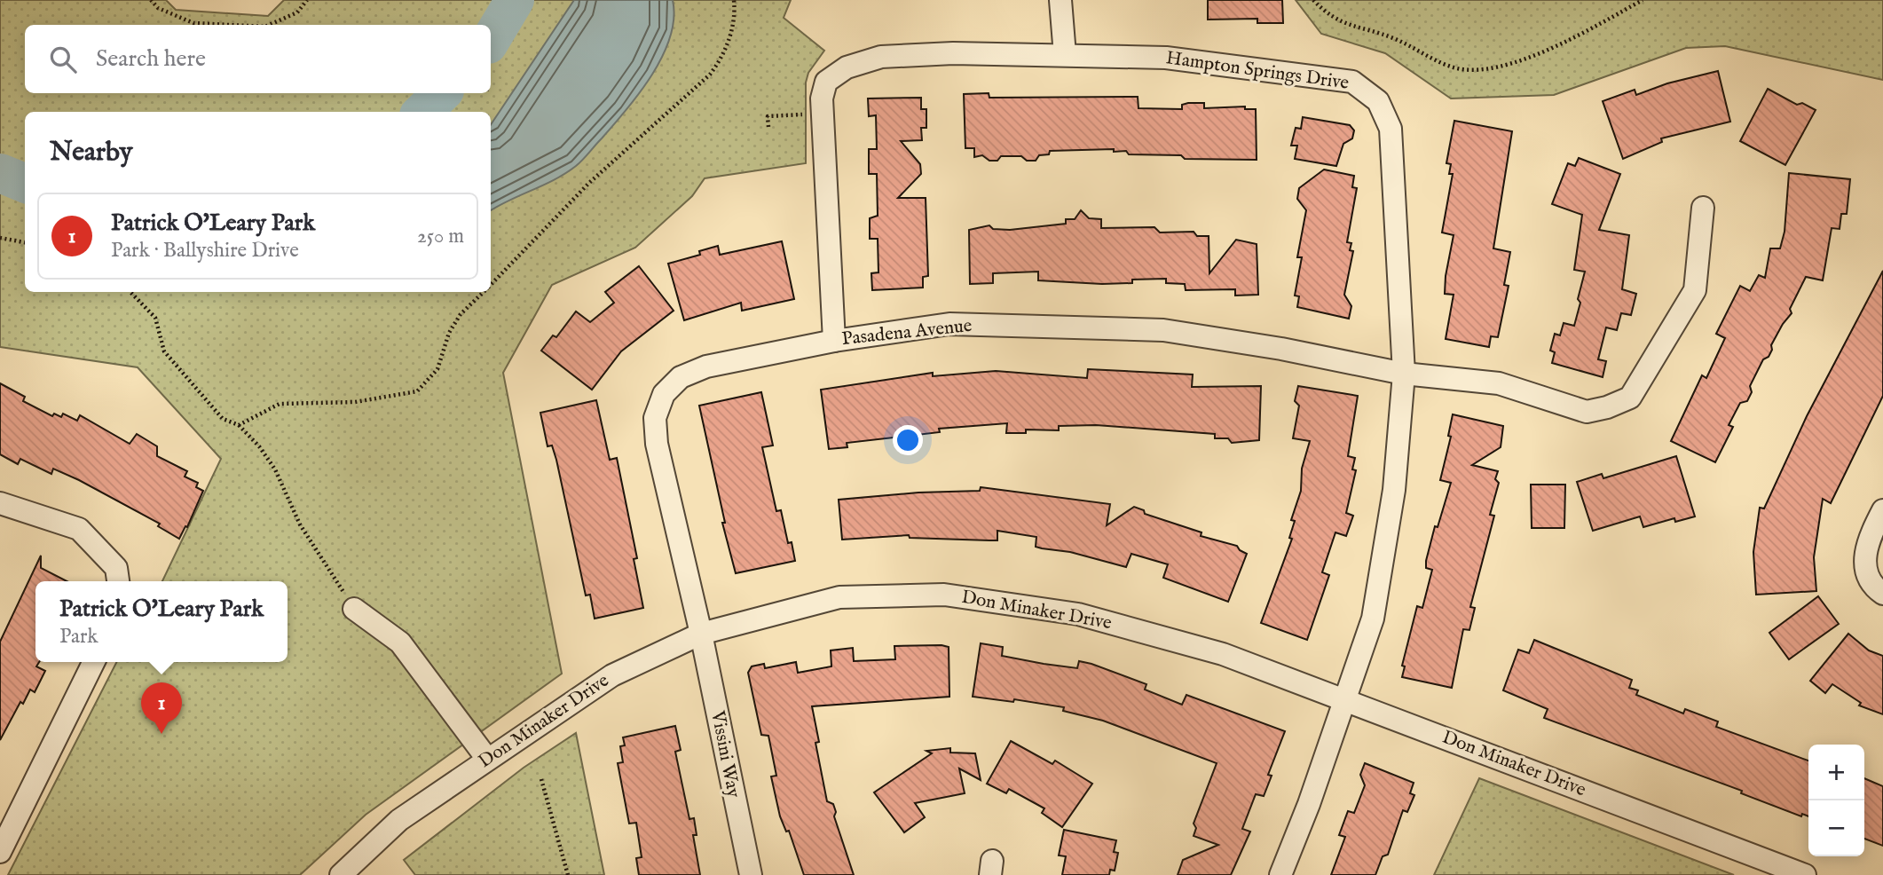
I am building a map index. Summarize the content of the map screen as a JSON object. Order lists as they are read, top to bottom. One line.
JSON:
{"streets":{"street":["Hampton Springs Drive","Pasadena Avenue","Don Minaker Drive","Vissini Way"]},"crossings":[["Hampton Springs Drive","Pasadena Avenue"],["Hampton Springs Drive","Don Minaker Drive"],["Pasadena Avenue","Don Minaker Drive"],["Pasadena Avenue","Vissini Way"],["Don Minaker Drive","Vissini Way"]],"page":{"search":"Search here","heading":"Nearby","list":[{"mark":"1","name":"Patrick O'Leary Park","note":"Park · Ballyshire Drive","value":"250 m"}],"popup":["Patrick O'Leary Park","Park"],"pins":"1","map_buttons":["+","−"]}}
